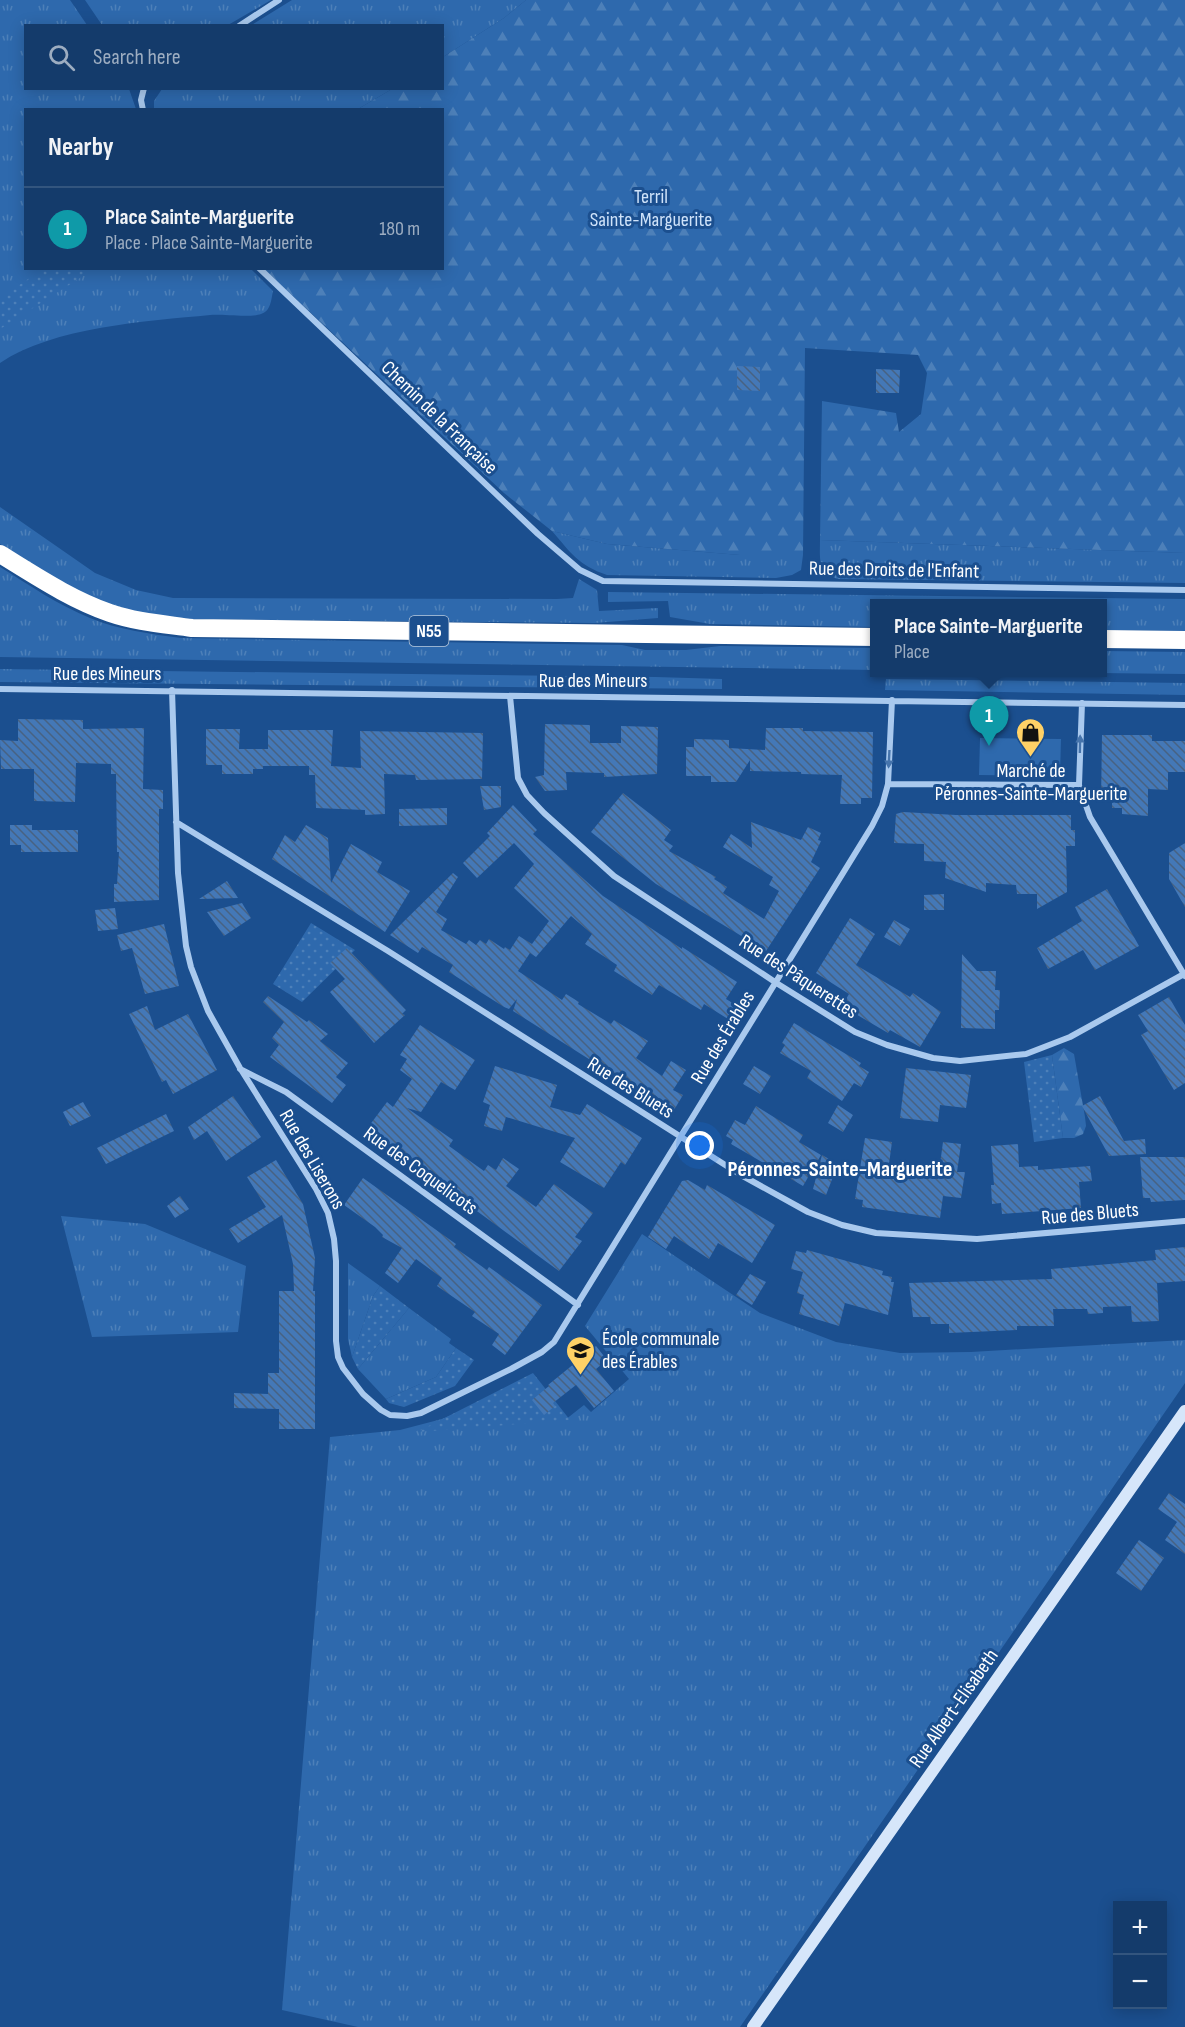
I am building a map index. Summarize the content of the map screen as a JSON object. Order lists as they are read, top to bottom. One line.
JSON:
{"streets":{"highway":["N55"],"street":["Chemin de la Française","Rue des Droits de l'Enfant","Rue des Mineurs","Rue des Pâquerettes","Rue des Érables","Rue des Bluets","Rue des Liserons","Rue des Coquelicots","Rue Albert-Elisabeth"]},"crossings":[["Chemin de la Française","Rue des Droits de l'Enfant"],["Rue des Mineurs","Rue des Pâquerettes"],["Rue des Mineurs","Rue des Érables"],["Rue des Mineurs","Rue des Liserons"],["Rue des Pâquerettes","Rue des Érables"],["Rue des Érables","Rue des Bluets"],["Rue des Érables","Rue des Liserons"],["Rue des Érables","Rue des Coquelicots"],["Rue des Bluets","Rue des Liserons"],["Rue des Liserons","Rue des Coquelicots"]],"districts":["Péronnes-Sainte-Marguerite"],"parks":["Terril Sainte-Marguerite"],"places":{"shop":["Marché de Péronnes-Sainte-Marguerite"],"school or university":["École communale des Érables"]},"page":{"search":"Search here","heading":"Nearby","list":[{"mark":"1","name":"Place Sainte-Marguerite","note":"Place · Place Sainte-Marguerite","value":"180 m"}],"popup":["Place Sainte-Marguerite","Place"],"pins":"1","map_buttons":["+","−"]}}
